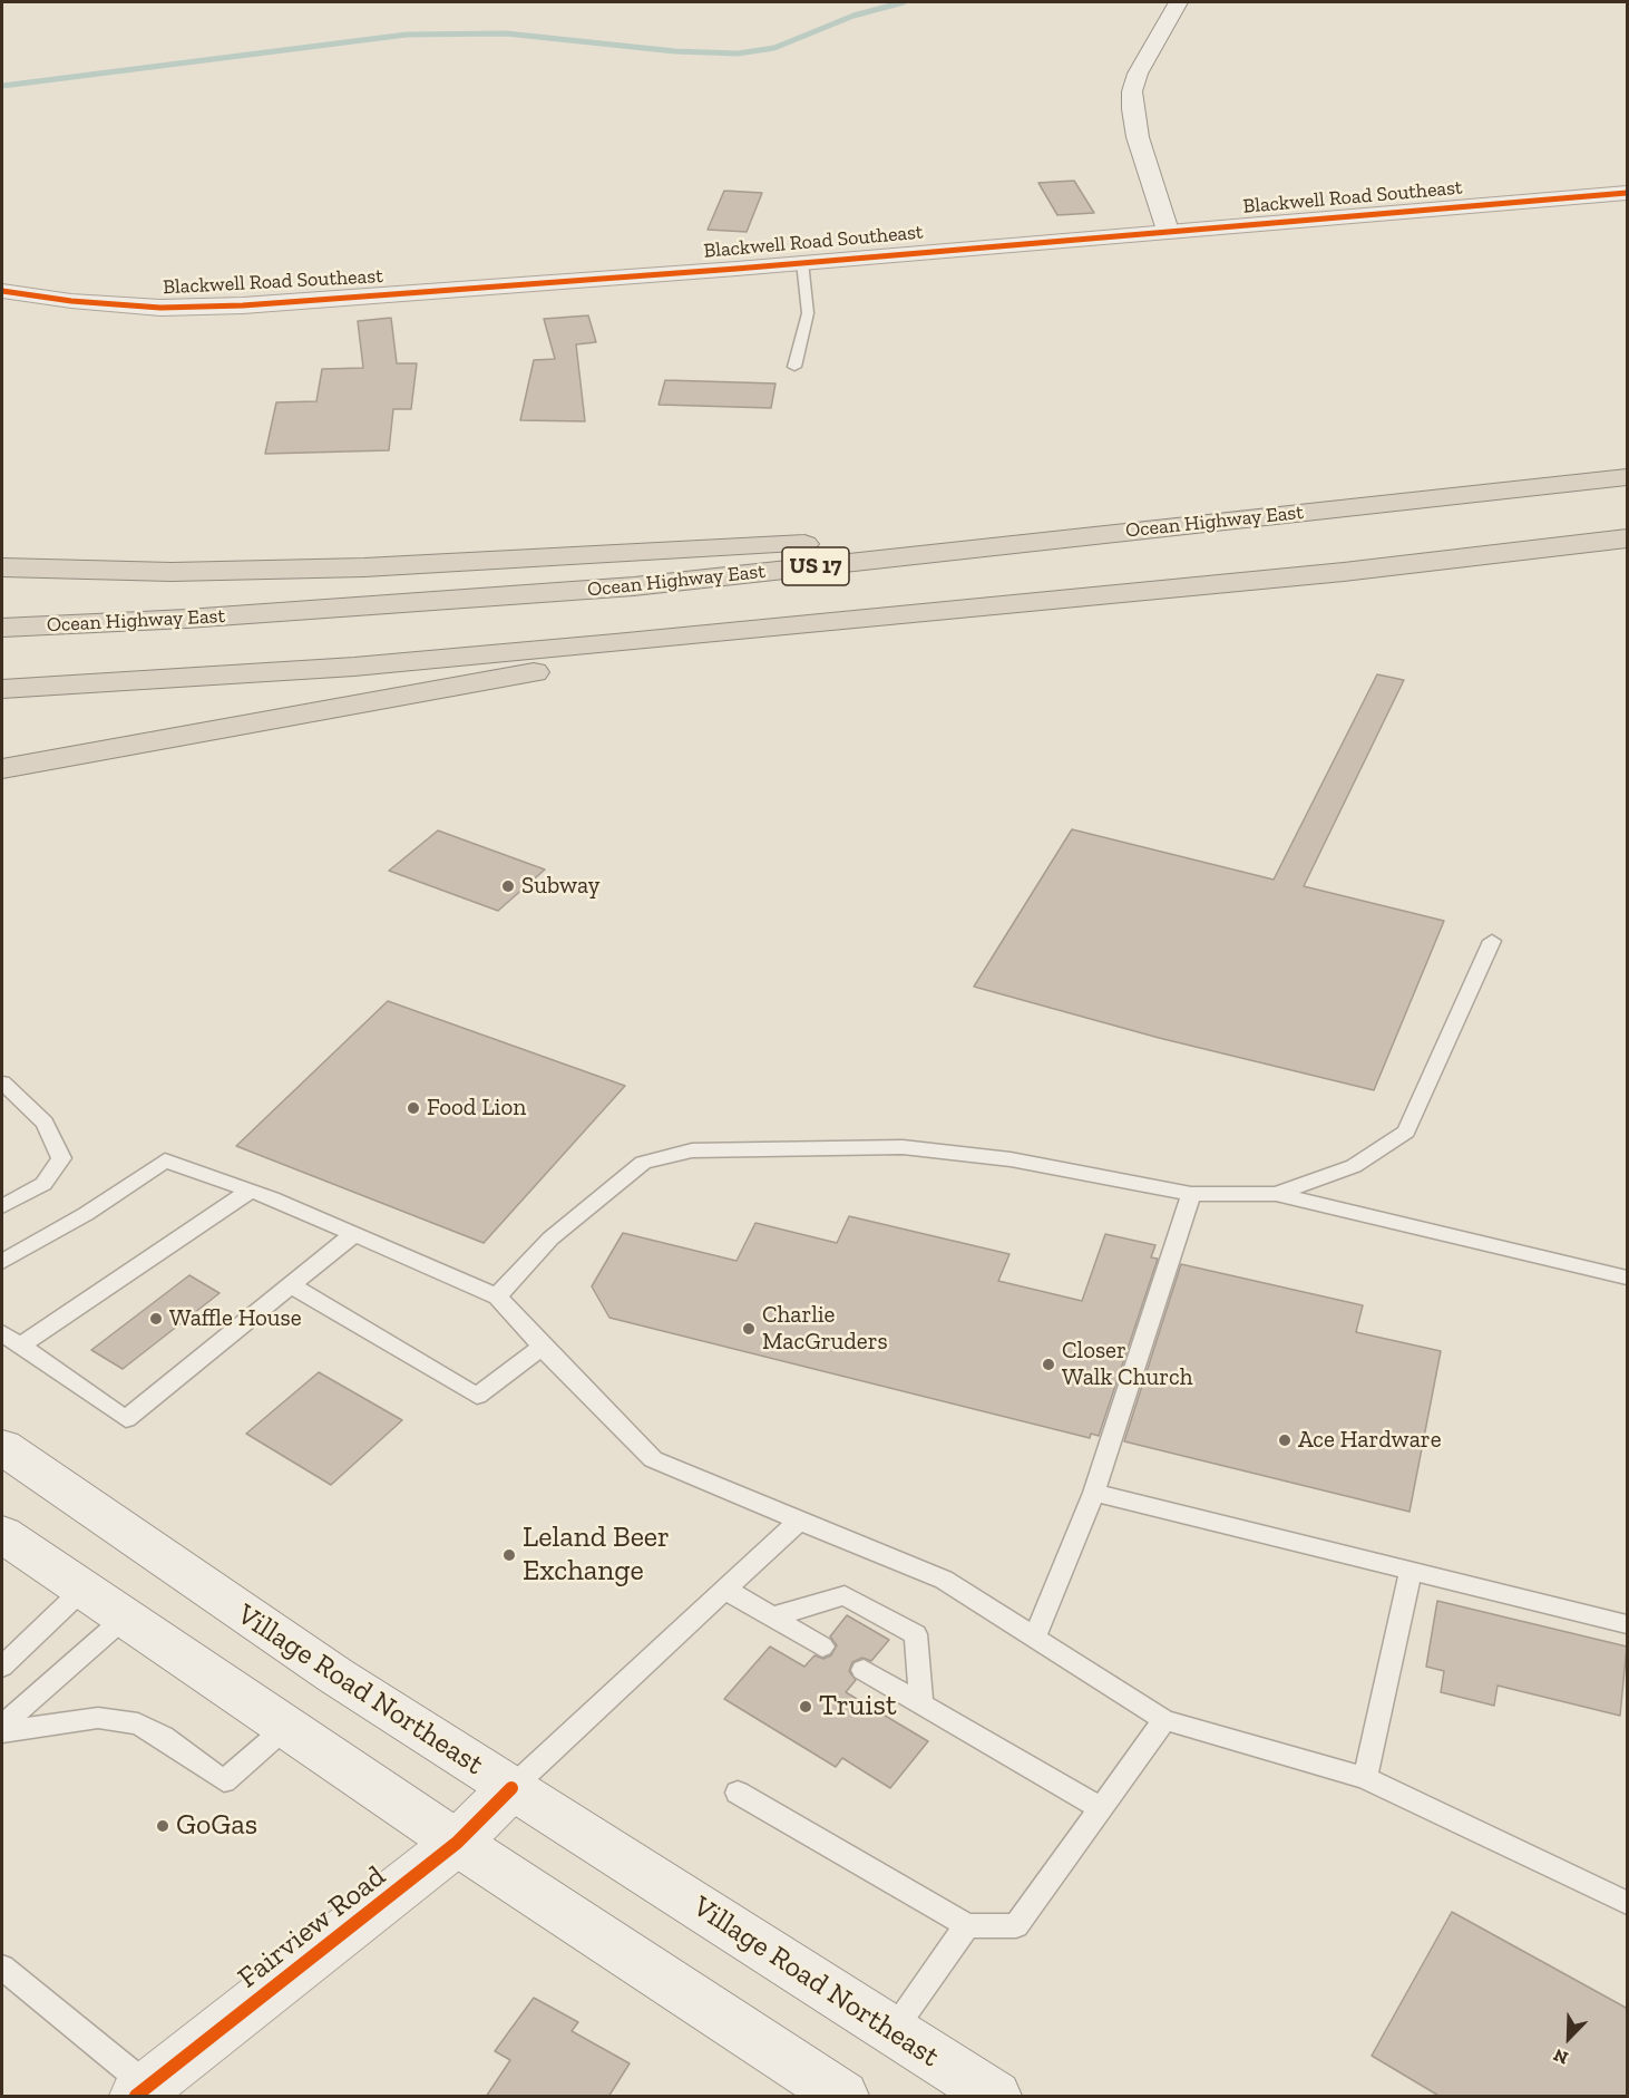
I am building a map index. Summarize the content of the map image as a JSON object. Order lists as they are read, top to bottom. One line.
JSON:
{"streets":{"highway":["Ocean Highway East","US 17"],"street":["Blackwell Road Southeast","Village Road Northeast","Fairview Road"]},"crossings":[["Village Road Northeast","Fairview Road"]],"places":["Subway","Food Lion","Waffle House","Charlie MacGruders","Closer Walk Church","Ace Hardware","Leland Beer Exchange","Truist","GoGas"],"north":"bottom left"}
